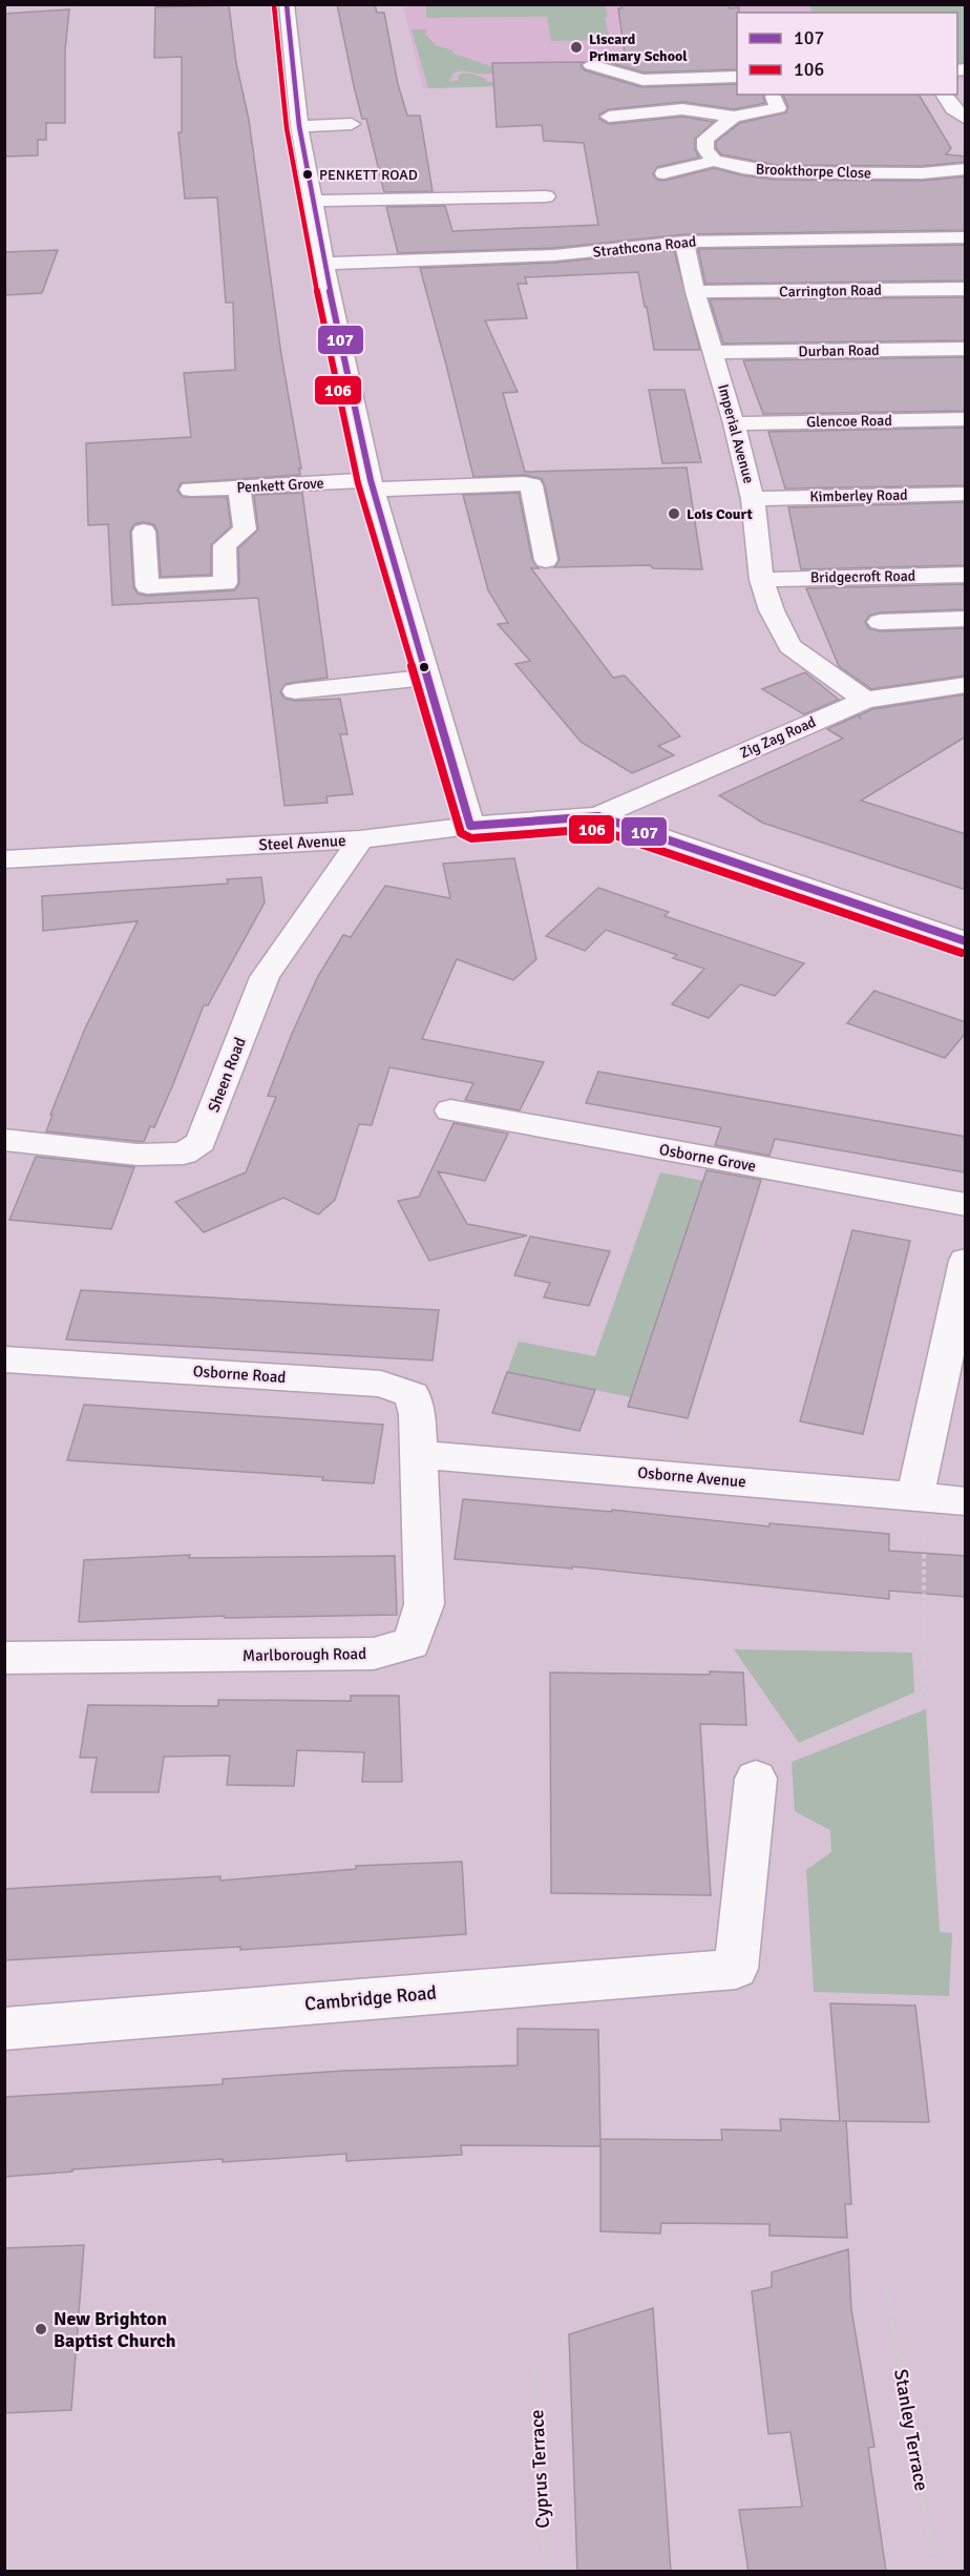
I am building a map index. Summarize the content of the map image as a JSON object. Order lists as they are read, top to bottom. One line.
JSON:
{"streets":{"street":["Brookthorpe Close","Strathcona Road","Carrington Road","Durban Road","Glencoe Road","Imperial Avenue","Penkett Grove","Kimberley Road","Bridgecroft Road","Zig Zag Road","Steel Avenue","Sheen Road","Osborne Grove","Osborne Road","Osborne Avenue","Marlborough Road","Cambridge Road"],"path":["Stanley Terrace","Cyprus Terrace"]},"crossings":[["Strathcona Road","Imperial Avenue"],["Carrington Road","Imperial Avenue"],["Durban Road","Imperial Avenue"],["Glencoe Road","Imperial Avenue"],["Imperial Avenue","Kimberley Road"],["Imperial Avenue","Bridgecroft Road"],["Imperial Avenue","Zig Zag Road"],["Zig Zag Road","Steel Avenue"],["Steel Avenue","Sheen Road"],["Osborne Road","Osborne Avenue"],["Osborne Road","Marlborough Road"],["Osborne Avenue","Marlborough Road"]],"places":["Liscard Primary School","PENKETT ROAD","Lois Court","New Brighton Baptist Church"],"lines":["transit line 107","transit line 106"],"legend":["107","106"]}
